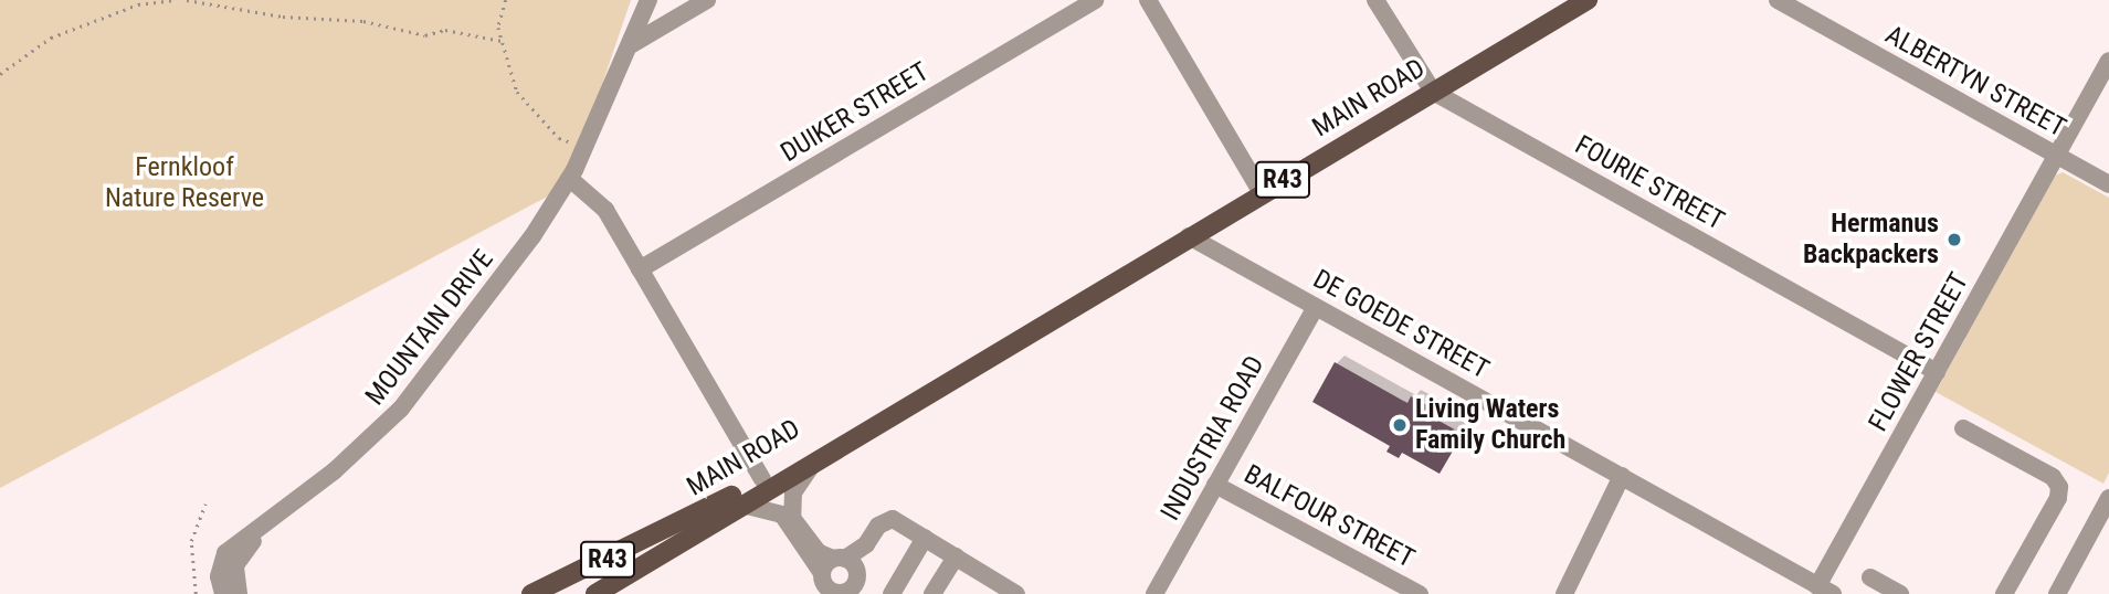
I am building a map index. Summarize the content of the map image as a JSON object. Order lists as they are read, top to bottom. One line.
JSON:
{"streets":{"main road":["MAIN ROAD","R43"],"street":["ALBERTYN STREET","DUIKER STREET","FOURIE STREET","DE GOEDE STREET","MOUNTAIN DRIVE","FLOWER STREET","INDUSTRIA ROAD","BALFOUR STREET"]},"crossings":[["ALBERTYN STREET","FLOWER STREET"],["MAIN ROAD","FOURIE STREET"],["MAIN ROAD","DE GOEDE STREET"],["FOURIE STREET","FLOWER STREET"],["DE GOEDE STREET","FLOWER STREET"],["DE GOEDE STREET","INDUSTRIA ROAD"],["INDUSTRIA ROAD","BALFOUR STREET"]],"parks":["Fernkloof Nature Reserve"],"places":["Hermanus Backpackers","Living Waters Family Church"]}
